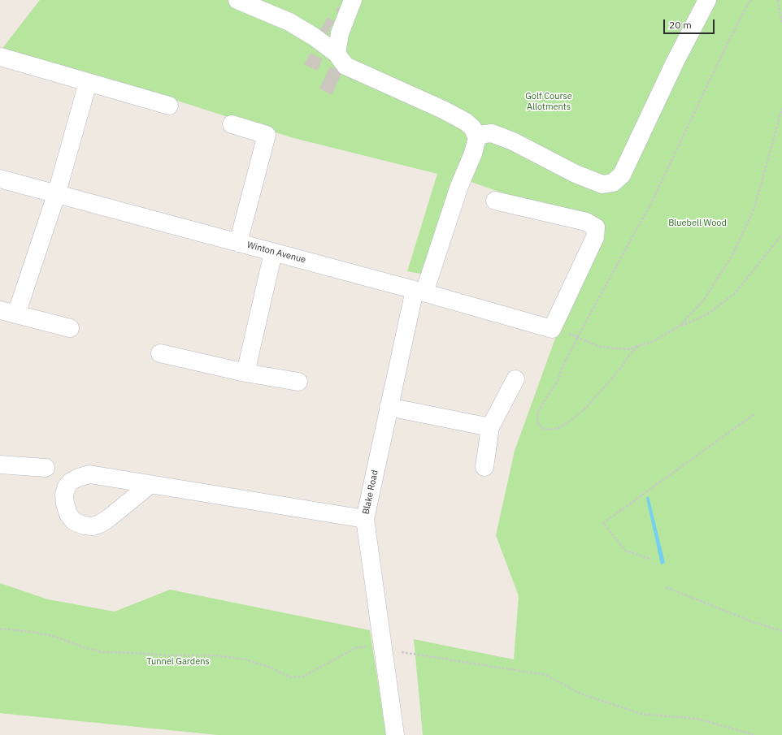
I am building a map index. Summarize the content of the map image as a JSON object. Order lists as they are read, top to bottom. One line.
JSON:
{"streets":{"street":["Winton Avenue","Blake Road"]},"crossings":[["Winton Avenue","Blake Road"]],"parks":["Golf Course Allotments","Bluebell Wood","Tunnel Gardens"],"scale_bar":"20 m"}
